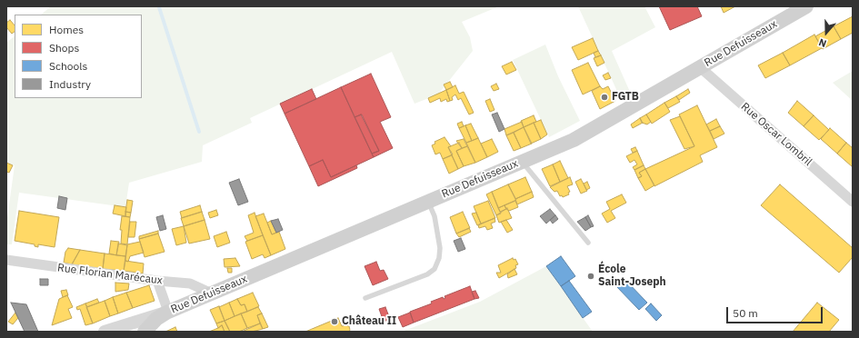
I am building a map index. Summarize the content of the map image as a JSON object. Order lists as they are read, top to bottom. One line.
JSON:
{"streets":{"main road":["Rue Defuisseaux"],"street":["Rue Oscar Lombril","Rue Florian Marécaux"]},"crossings":[["Rue Defuisseaux","Rue Oscar Lombril"],["Rue Defuisseaux","Rue Florian Marécaux"]],"places":["FGTB","École Saint-Joseph","Château II"],"legend":["Homes","Shops","Schools","Industry"],"scale_bar":"50 m","north":"bottom"}
